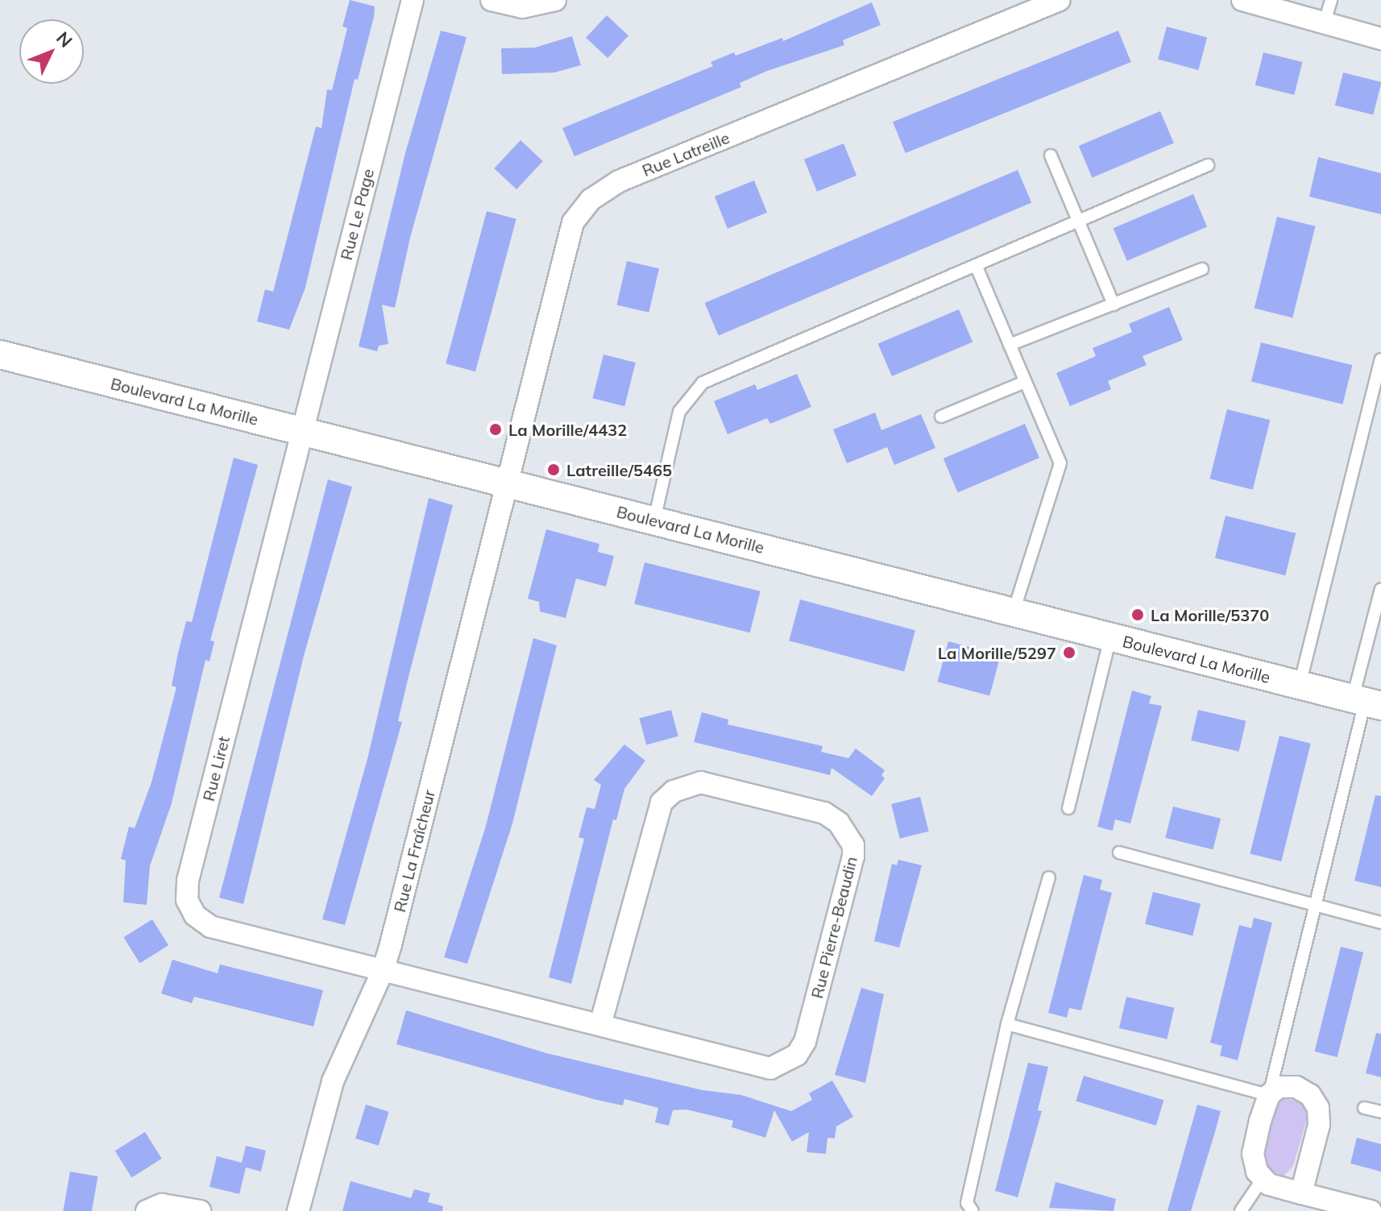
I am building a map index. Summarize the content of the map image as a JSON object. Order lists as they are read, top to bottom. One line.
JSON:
{"streets":{"street":["Rue Latreille","Rue Le Page","Boulevard La Morille","Rue Liret","Rue La Fraîcheur","Rue Pierre-Beaudin"]},"crossings":[["Rue Latreille","Boulevard La Morille"],["Rue Latreille","Rue La Fraîcheur"],["Rue Le Page","Boulevard La Morille"],["Rue Le Page","Rue Liret"],["Boulevard La Morille","Rue Liret"],["Boulevard La Morille","Rue La Fraîcheur"],["Rue Liret","Rue La Fraîcheur"],["Rue Liret","Rue Pierre-Beaudin"],["Rue La Fraîcheur","Rue Pierre-Beaudin"]],"places":["La Morille/4432","Latreille/5465","La Morille/5370","La Morille/5297"],"north":"top right"}
